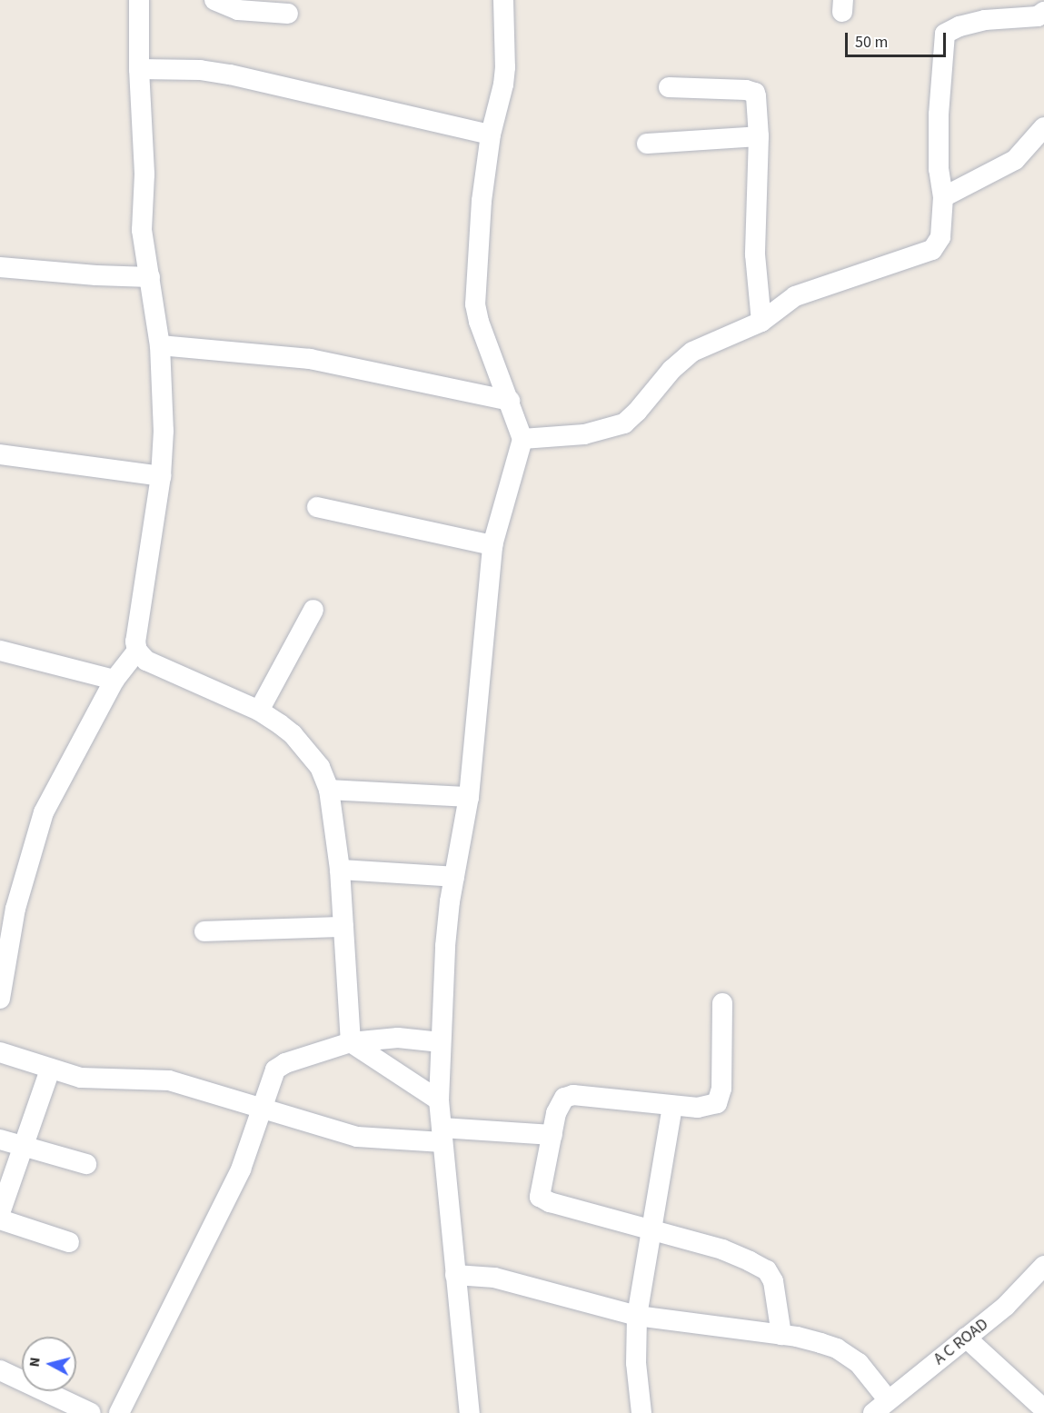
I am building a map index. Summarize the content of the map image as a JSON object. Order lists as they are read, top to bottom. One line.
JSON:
{"streets":{"street":["A C ROAD"]},"scale_bar":"50 m","north":"left"}
